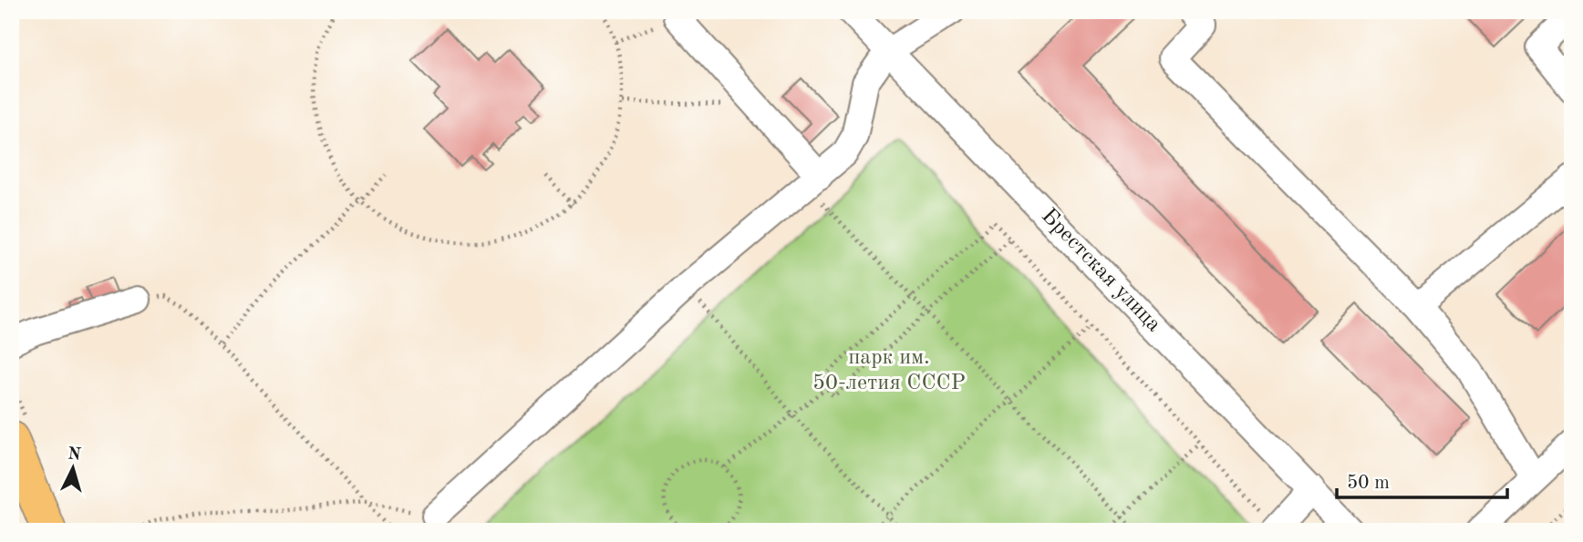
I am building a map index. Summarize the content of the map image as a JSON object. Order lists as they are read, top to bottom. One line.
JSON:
{"streets":{"street":["Брестская улица"]},"parks":["парк им. 50-летия СССР"],"scale_bar":"50 m","north":"top"}
